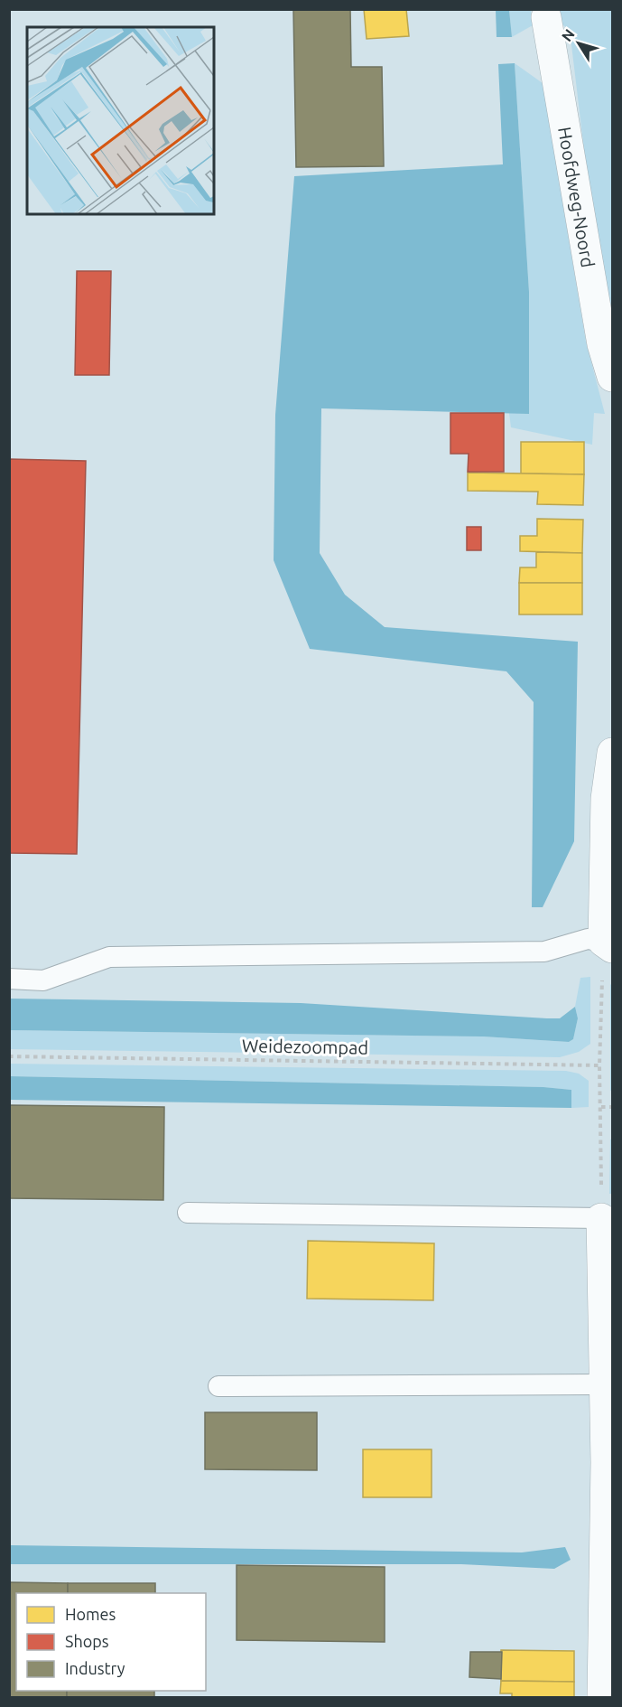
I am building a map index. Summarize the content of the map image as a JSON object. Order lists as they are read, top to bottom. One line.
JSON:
{"streets":{"street":["Hoofdweg-Noord"],"path":["Weidezoompad"]},"legend":["Homes","Shops","Industry"],"north":"top left"}
